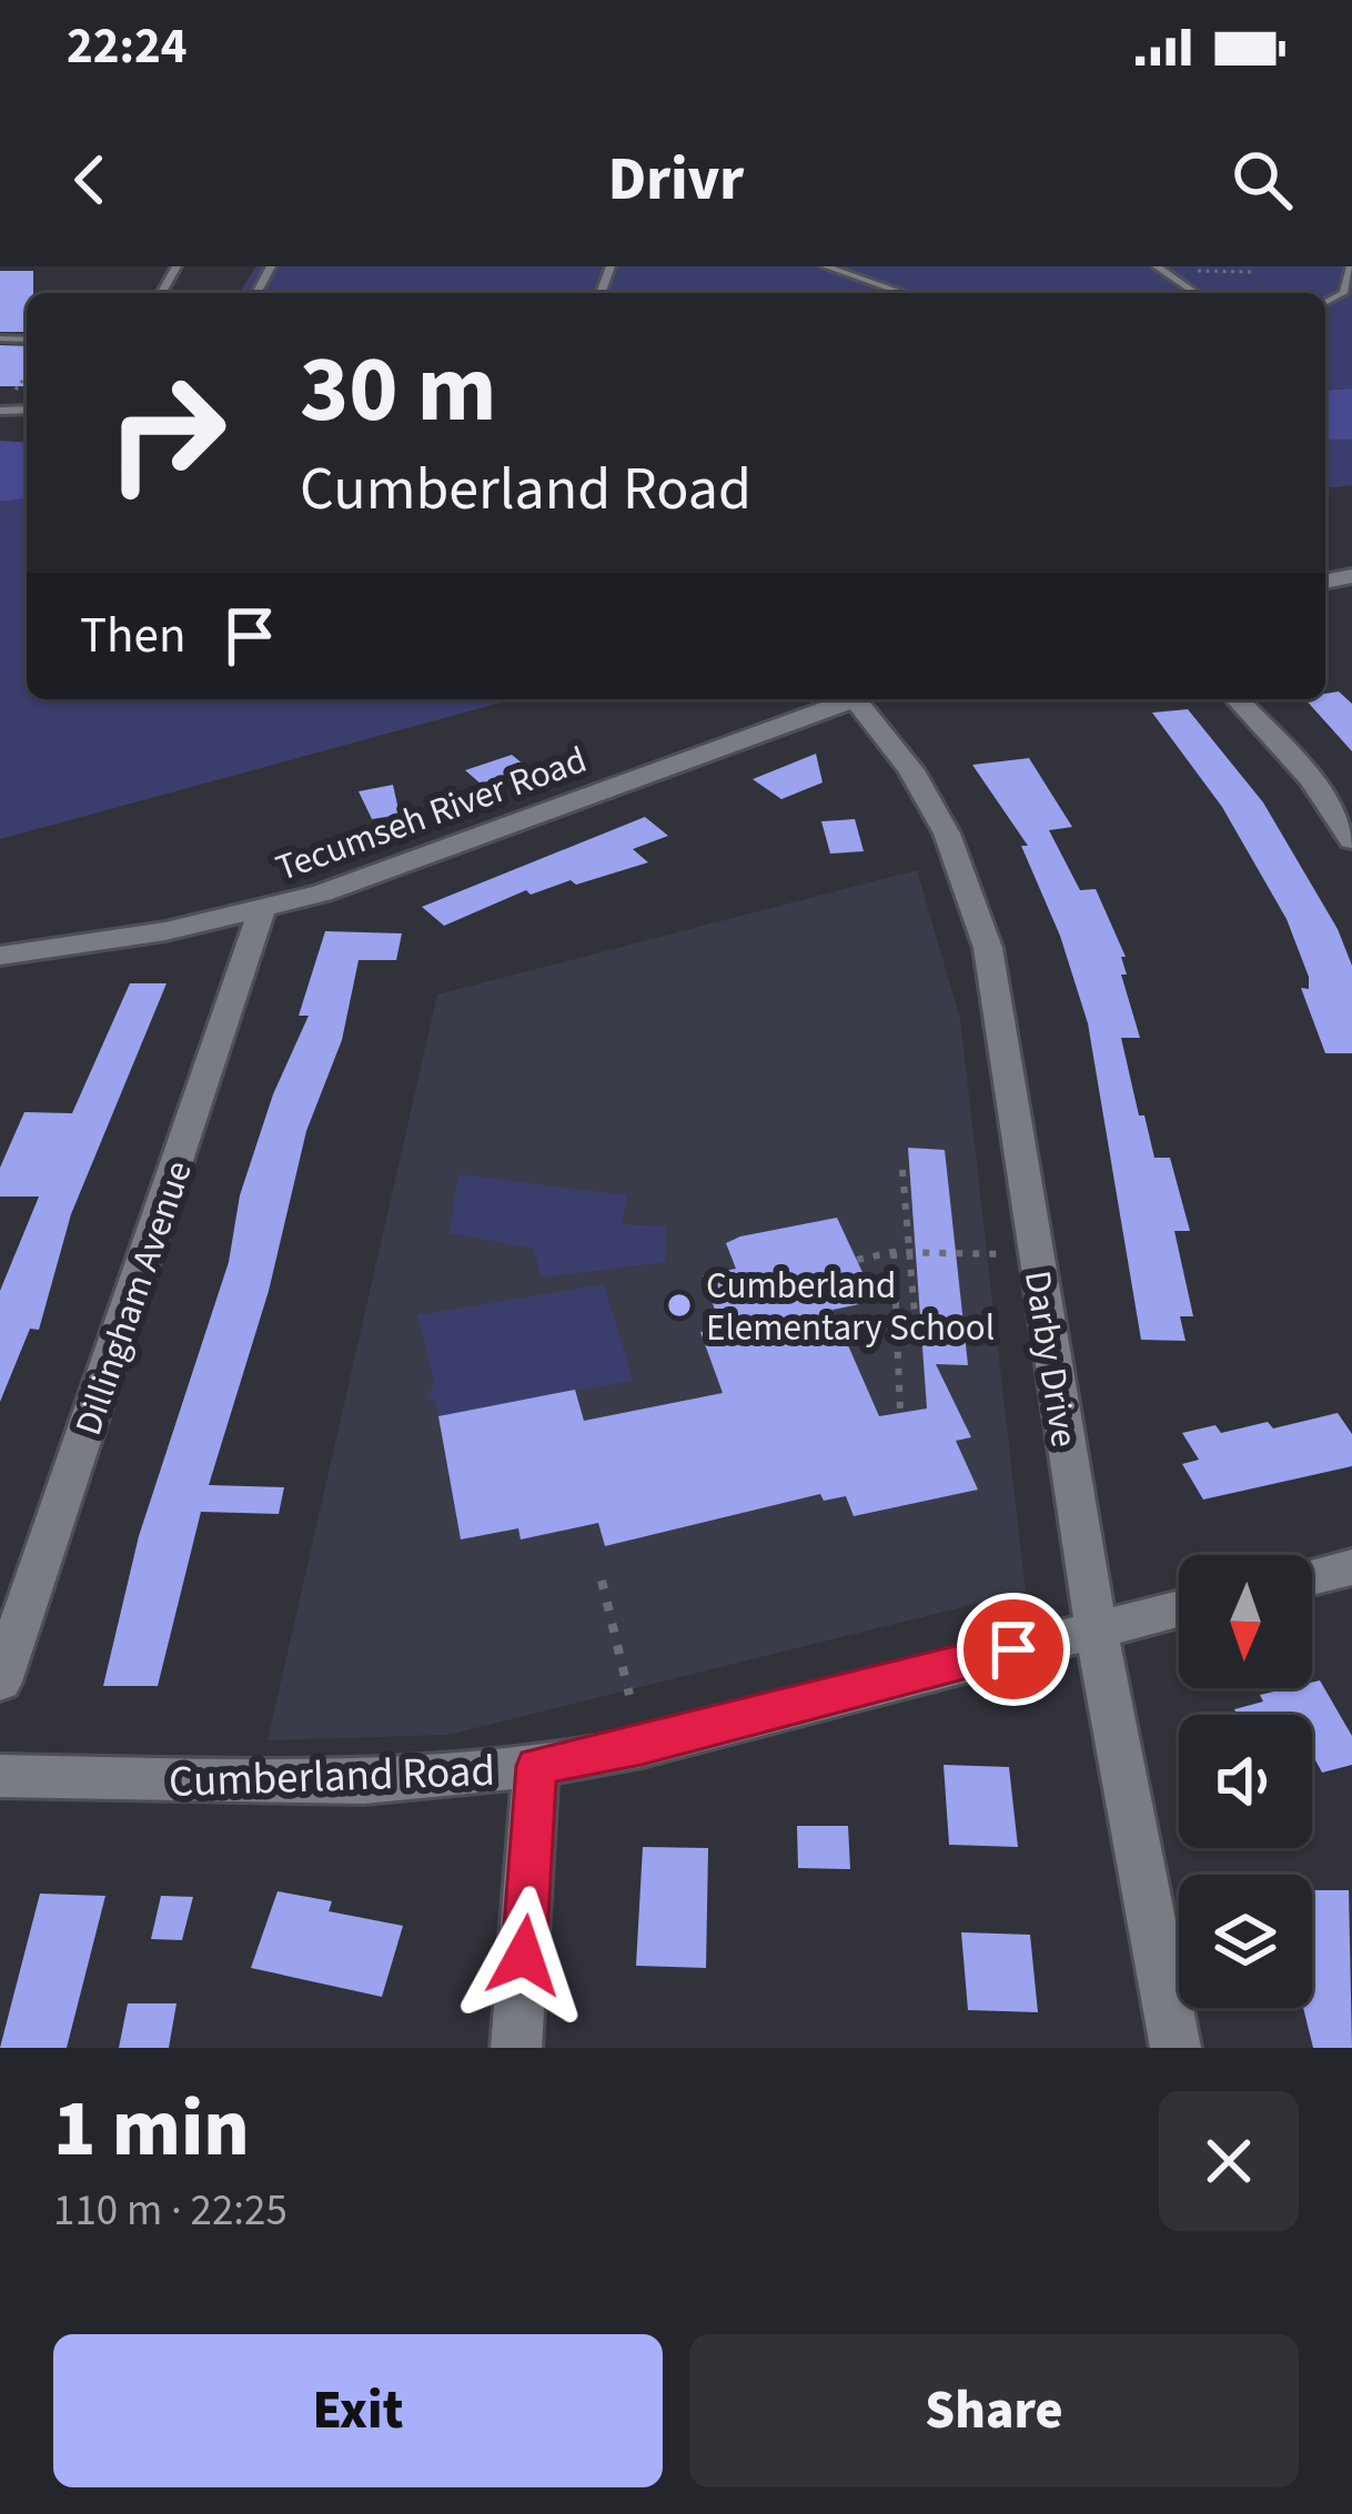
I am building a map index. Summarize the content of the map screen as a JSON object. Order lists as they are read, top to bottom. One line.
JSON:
{"streets":{"street":["Tecumseh River Road","Dillingham Avenue","Darby Drive","Cumberland Road"]},"crossings":[["Tecumseh River Road","Dillingham Avenue"],["Darby Drive","Cumberland Road"]],"places":["Cumberland Elementary School"],"north":"bottom","page":{"status":"22:24","header":"Drivr","turn":["30 m","Cumberland Road"],"then":"Then","heading":["1 min","110 m · 22:25"],"buttons":["Exit","Share"]}}
